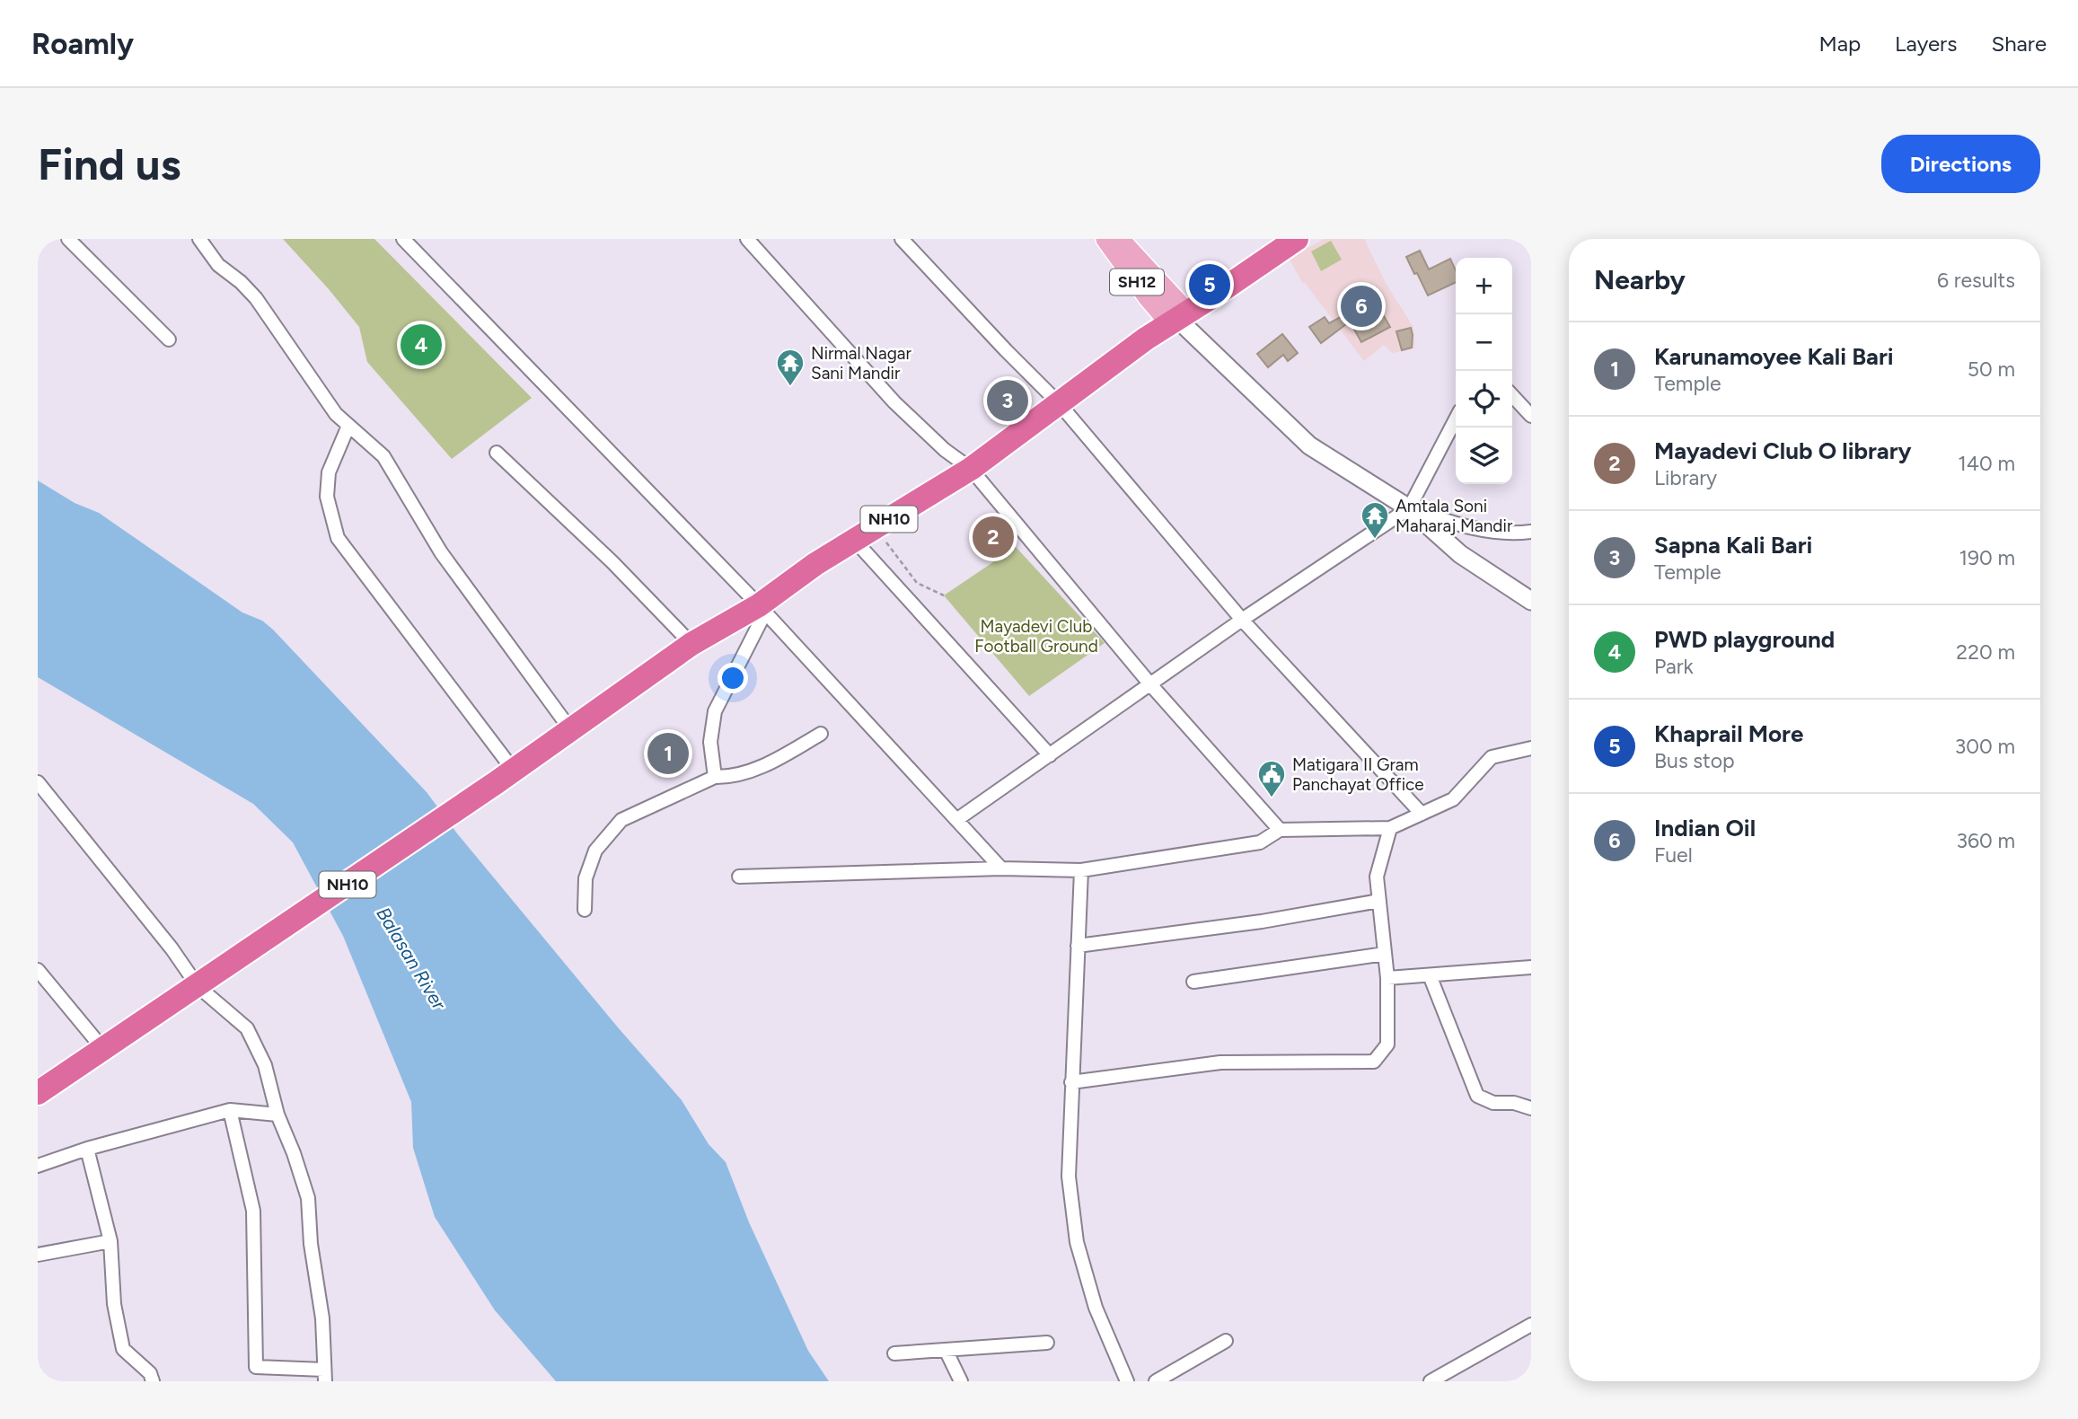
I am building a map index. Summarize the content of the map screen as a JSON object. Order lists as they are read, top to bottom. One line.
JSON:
{"streets":{"highway":["NH10"],"main road":["SH12"]},"crossings":[["SH12","NH10"]],"water":["Balasan River"],"parks":["Mayadevi Club Football Ground"],"places":{"temple":["Nirmal Nagar Sani Mandir","Amtala Soni Maharaj Mandir"],"public building":["Matigara II Gram Panchayat Office"]},"page":{"header":"Roamly","nav":["Map","Layers","Share"],"buttons":"Directions","title":"Find us","heading":["Nearby","6 results"],"map_buttons":["+","−"],"pins":["5","6","4","3","2","1"],"list":[{"mark":"1","name":"Karunamoyee Kali Bari","note":"Temple","value":"50 m"},{"mark":"2","name":"Mayadevi Club O library","note":"Library","value":"140 m"},{"mark":"3","name":"Sapna Kali Bari","note":"Temple","value":"190 m"},{"mark":"4","name":"PWD playground","note":"Park","value":"220 m"},{"mark":"5","name":"Khaprail More","note":"Bus stop","value":"300 m"},{"mark":"6","name":"Indian Oil","note":"Fuel","value":"360 m"}]}}
